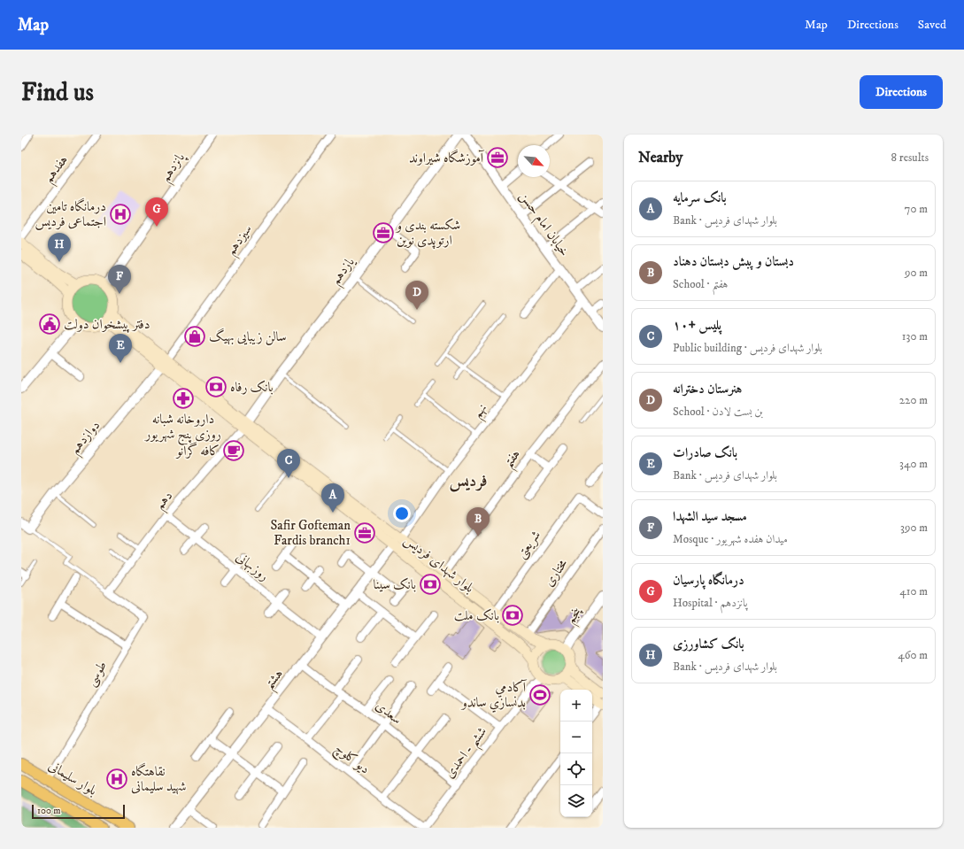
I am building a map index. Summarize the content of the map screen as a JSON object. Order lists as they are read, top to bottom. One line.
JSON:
{"streets":{"main road":["بلوار شهدای فردیس","بلوار سلیمانی"],"street":["پانزدهم","هفدهم","خیابان امام حسن","سیزدهم","یازدهم","نهم","دوازدهم","هفتم","دهم","شریعتی","روزبهانی","مختاری","پنجم","طوسی","هشتم","سعدی","ششم - احمدی","دیو کلوچ"]},"crossings":[["پانزدهم","بلوار شهدای فردیس"],["خیابان امام حسن","نهم"],["سیزدهم","دوازدهم"],["سیزدهم","بلوار شهدای فردیس"],["یازدهم","دهم"],["یازدهم","بلوار شهدای فردیس"],["نهم","بلوار شهدای فردیس"],["نهم","هشتم"],["دوازدهم","بلوار شهدای فردیس"],["هفتم","بلوار شهدای فردیس"],["دهم","بلوار شهدای فردیس"],["دهم","روزبهانی"],["دهم","طوسی"],["بلوار شهدای فردیس","پنجم"],["بلوار شهدای فردیس","هشتم"],["بلوار شهدای فردیس","ششم - احمدی"],["روزبهانی","هشتم"],["پنجم","ششم - احمدی"],["طوسی","بلوار سلیمانی"],["هشتم","سعدی"],["هشتم","دیو کلوچ"],["سعدی","ششم - احمدی"],["ششم - احمدی","دیو کلوچ"]],"districts":["فردیس"],"places":{"office":["آموزشگاه شیراوند","شکسته بندی و ارتوپدی نوین","Safir Gofteman Fardis branch1"],"hospital":["درمانگاه تامین اجتماعی فردیس","نقاهتگاه شهید سلیمانی"],"public building":["دفتر پیشخوان دولت"],"shop":["سالن زیبایی بهیگ"],"bank":["بانک رفاه","بانک سینا","بانک ملت"],"pharmacy":["داروخانه شبانه روزی پنج شهریور"],"cafe":["کافه گرانو"],"sports":["آكادمي بدنسازي ساندو"]},"scale_bar":"100 m","north":"bottom right","page":{"header":"Map","nav":["Map","Directions","Saved"],"buttons":"Directions","title":"Find us","heading":["Nearby","8 results"],"list":[{"mark":"A","name":"بانک سرمایه","note":"Bank · بلوار شهدای فردیس","value":"70 m"},{"mark":"B","name":"دبستان و پبش دبستان دهناد","note":"School · هفتم","value":"90 m"},{"mark":"C","name":"پلیس +۱۰","note":"Public building · بلوار شهدای فردیس","value":"130 m"},{"mark":"D","name":"هنرستان دخترانه","note":"School · بن بست لادن","value":"220 m"},{"mark":"E","name":"بانک صادرات","note":"Bank · بلوار شهدای فردیس","value":"340 m"},{"mark":"F","name":"مسجد سید الشهدا","note":"Mosque · میدان هفده شهریور","value":"390 m"},{"mark":"G","name":"درمانگاه پارسیان","note":"Hospital · پانزدهم","value":"410 m"},{"mark":"H","name":"بانک کشاورزی","note":"Bank · بلوار شهدای فردیس","value":"460 m"}],"pins":["G","H","F","D","E","C","A","B"],"map_buttons":["+","−"],"scale":"100 m"}}
